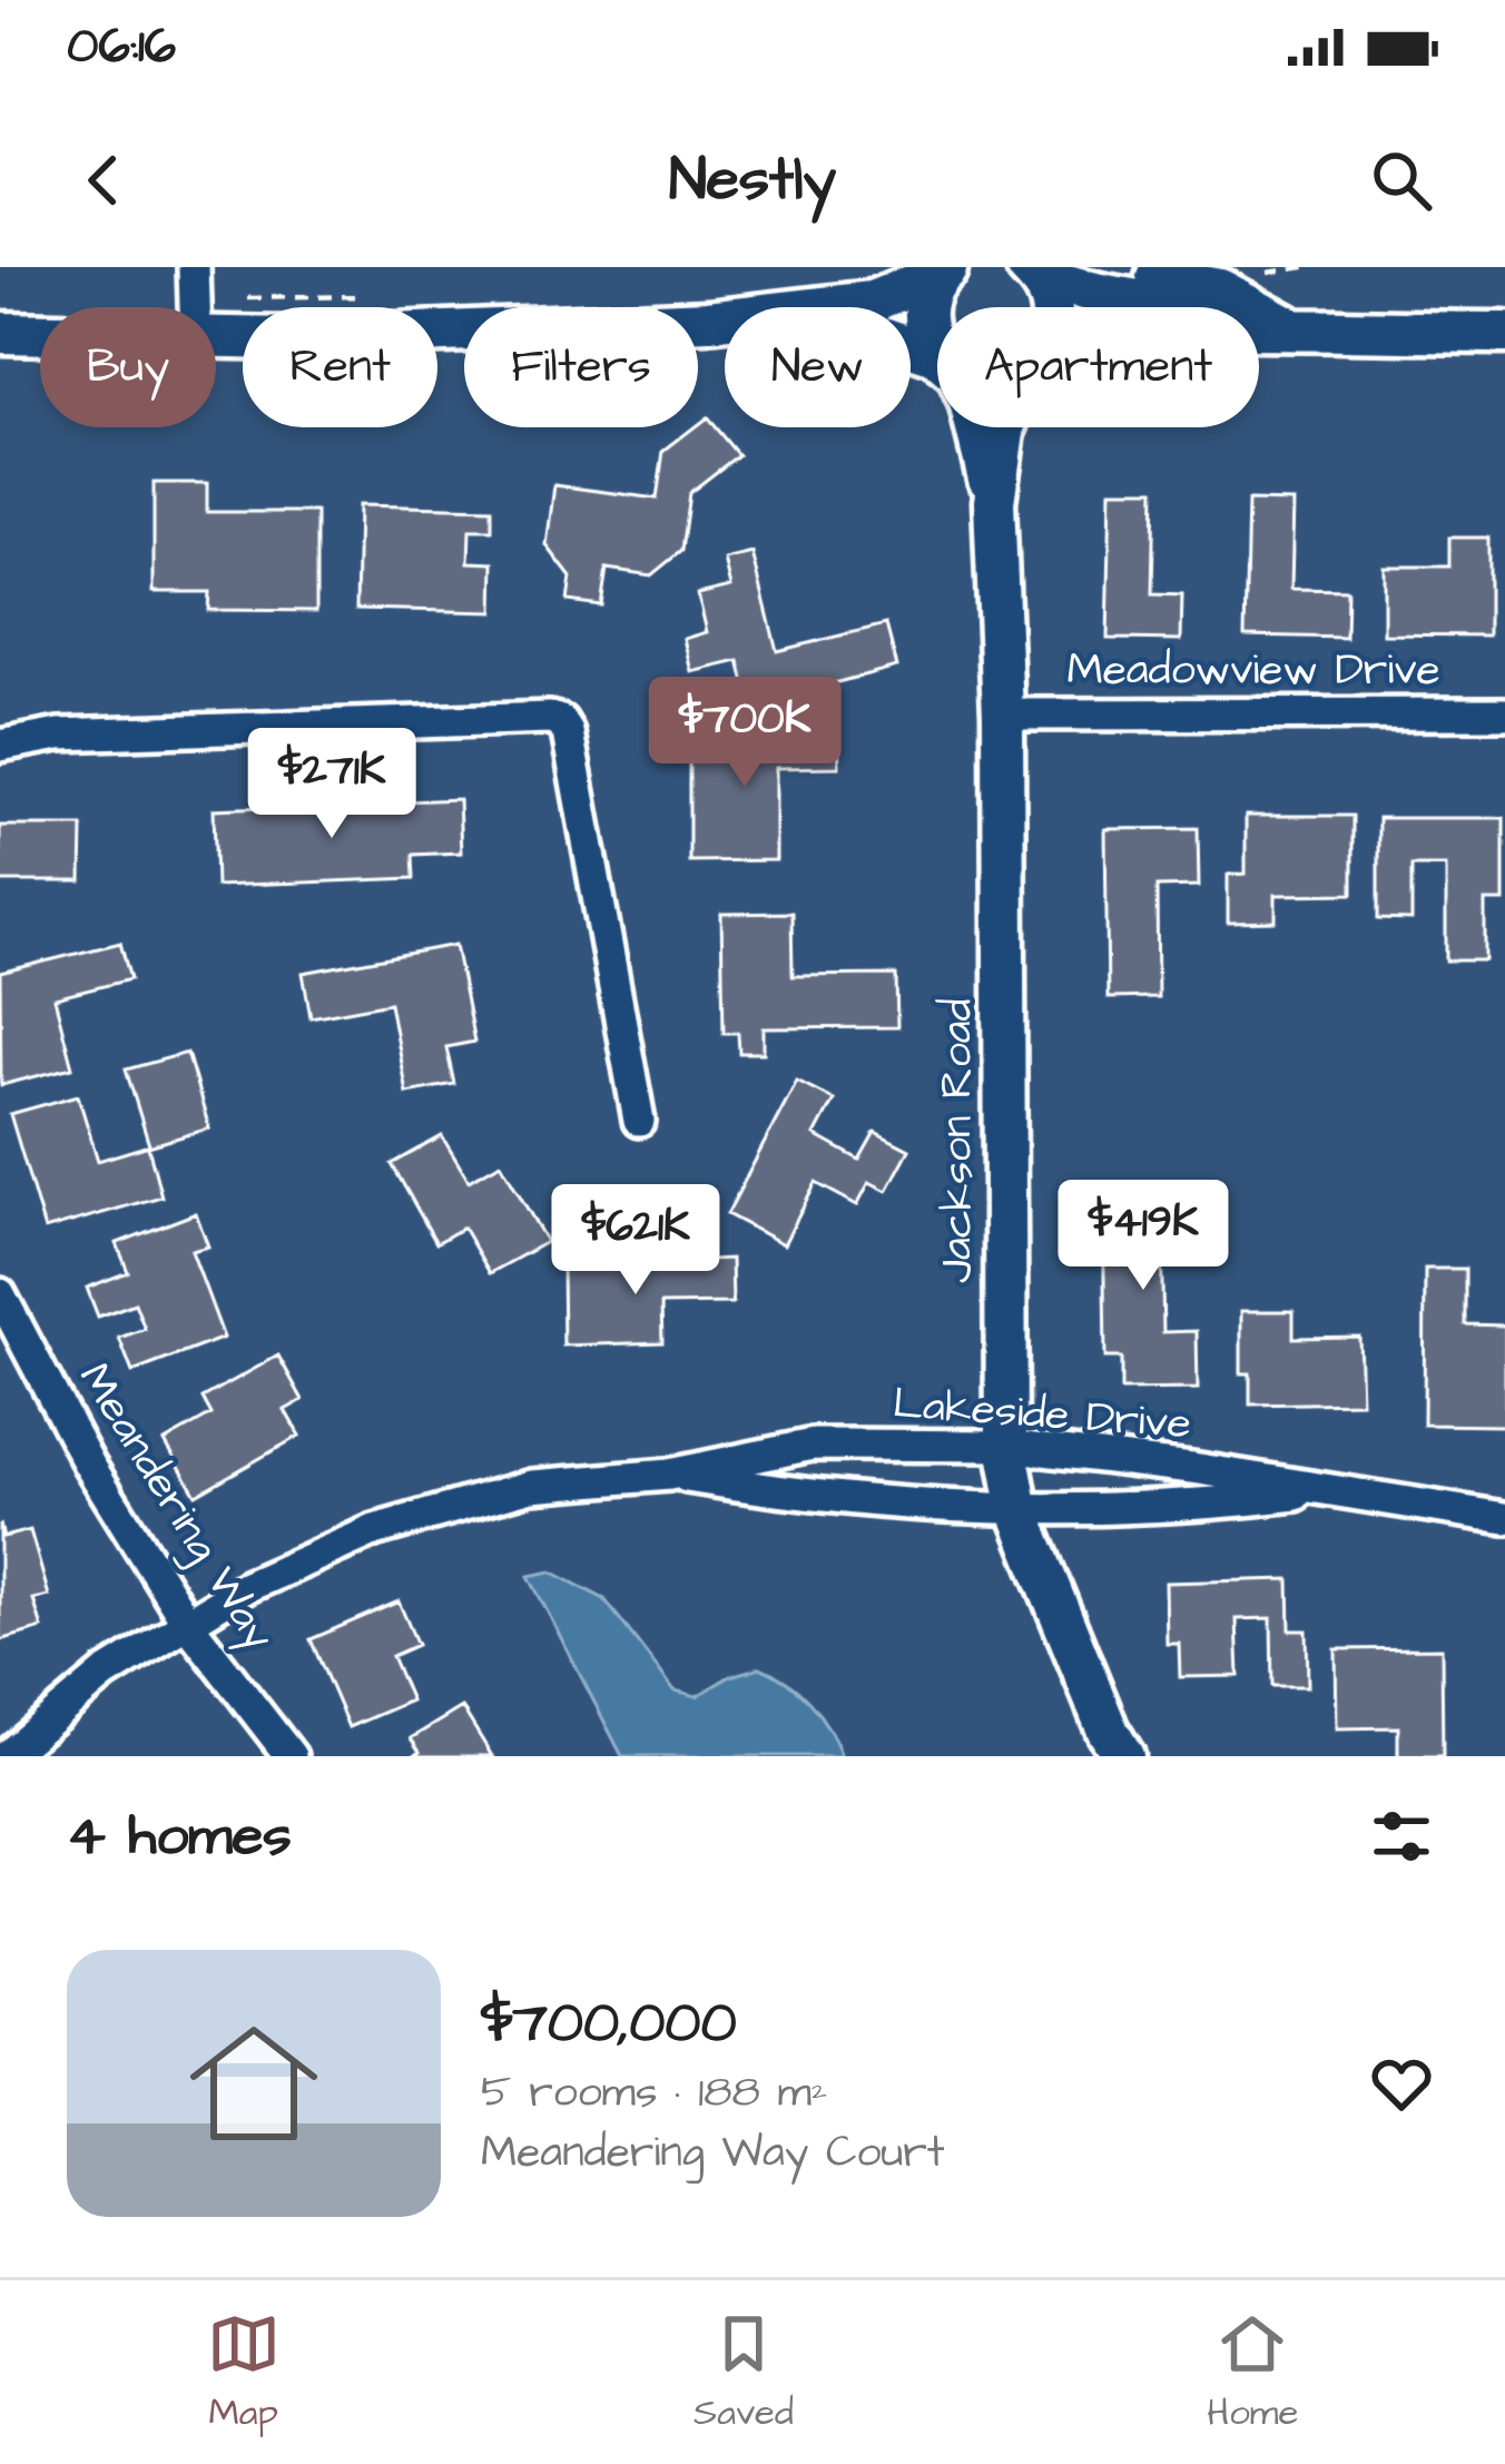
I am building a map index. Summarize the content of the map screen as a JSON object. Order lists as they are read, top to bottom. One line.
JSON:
{"streets":{"main road":["Jackson Road"],"street":["Meadowview Drive","Lakeside Drive","Meandering Way"]},"crossings":[["Meadowview Drive","Jackson Road"],["Jackson Road","Lakeside Drive"],["Lakeside Drive","Meandering Way"]],"page":{"status":"06:16","header":"Nestly","chip":["Buy","Rent","Filters","New","Apartment"],"price":["$700K","$271K","$419K","$621K"],"heading":"4 homes","list":[{"name":"$700,000","note":"5 rooms · 188 m² · Meandering Way Court"}],"tabs":["Map","Saved","Home"]}}
